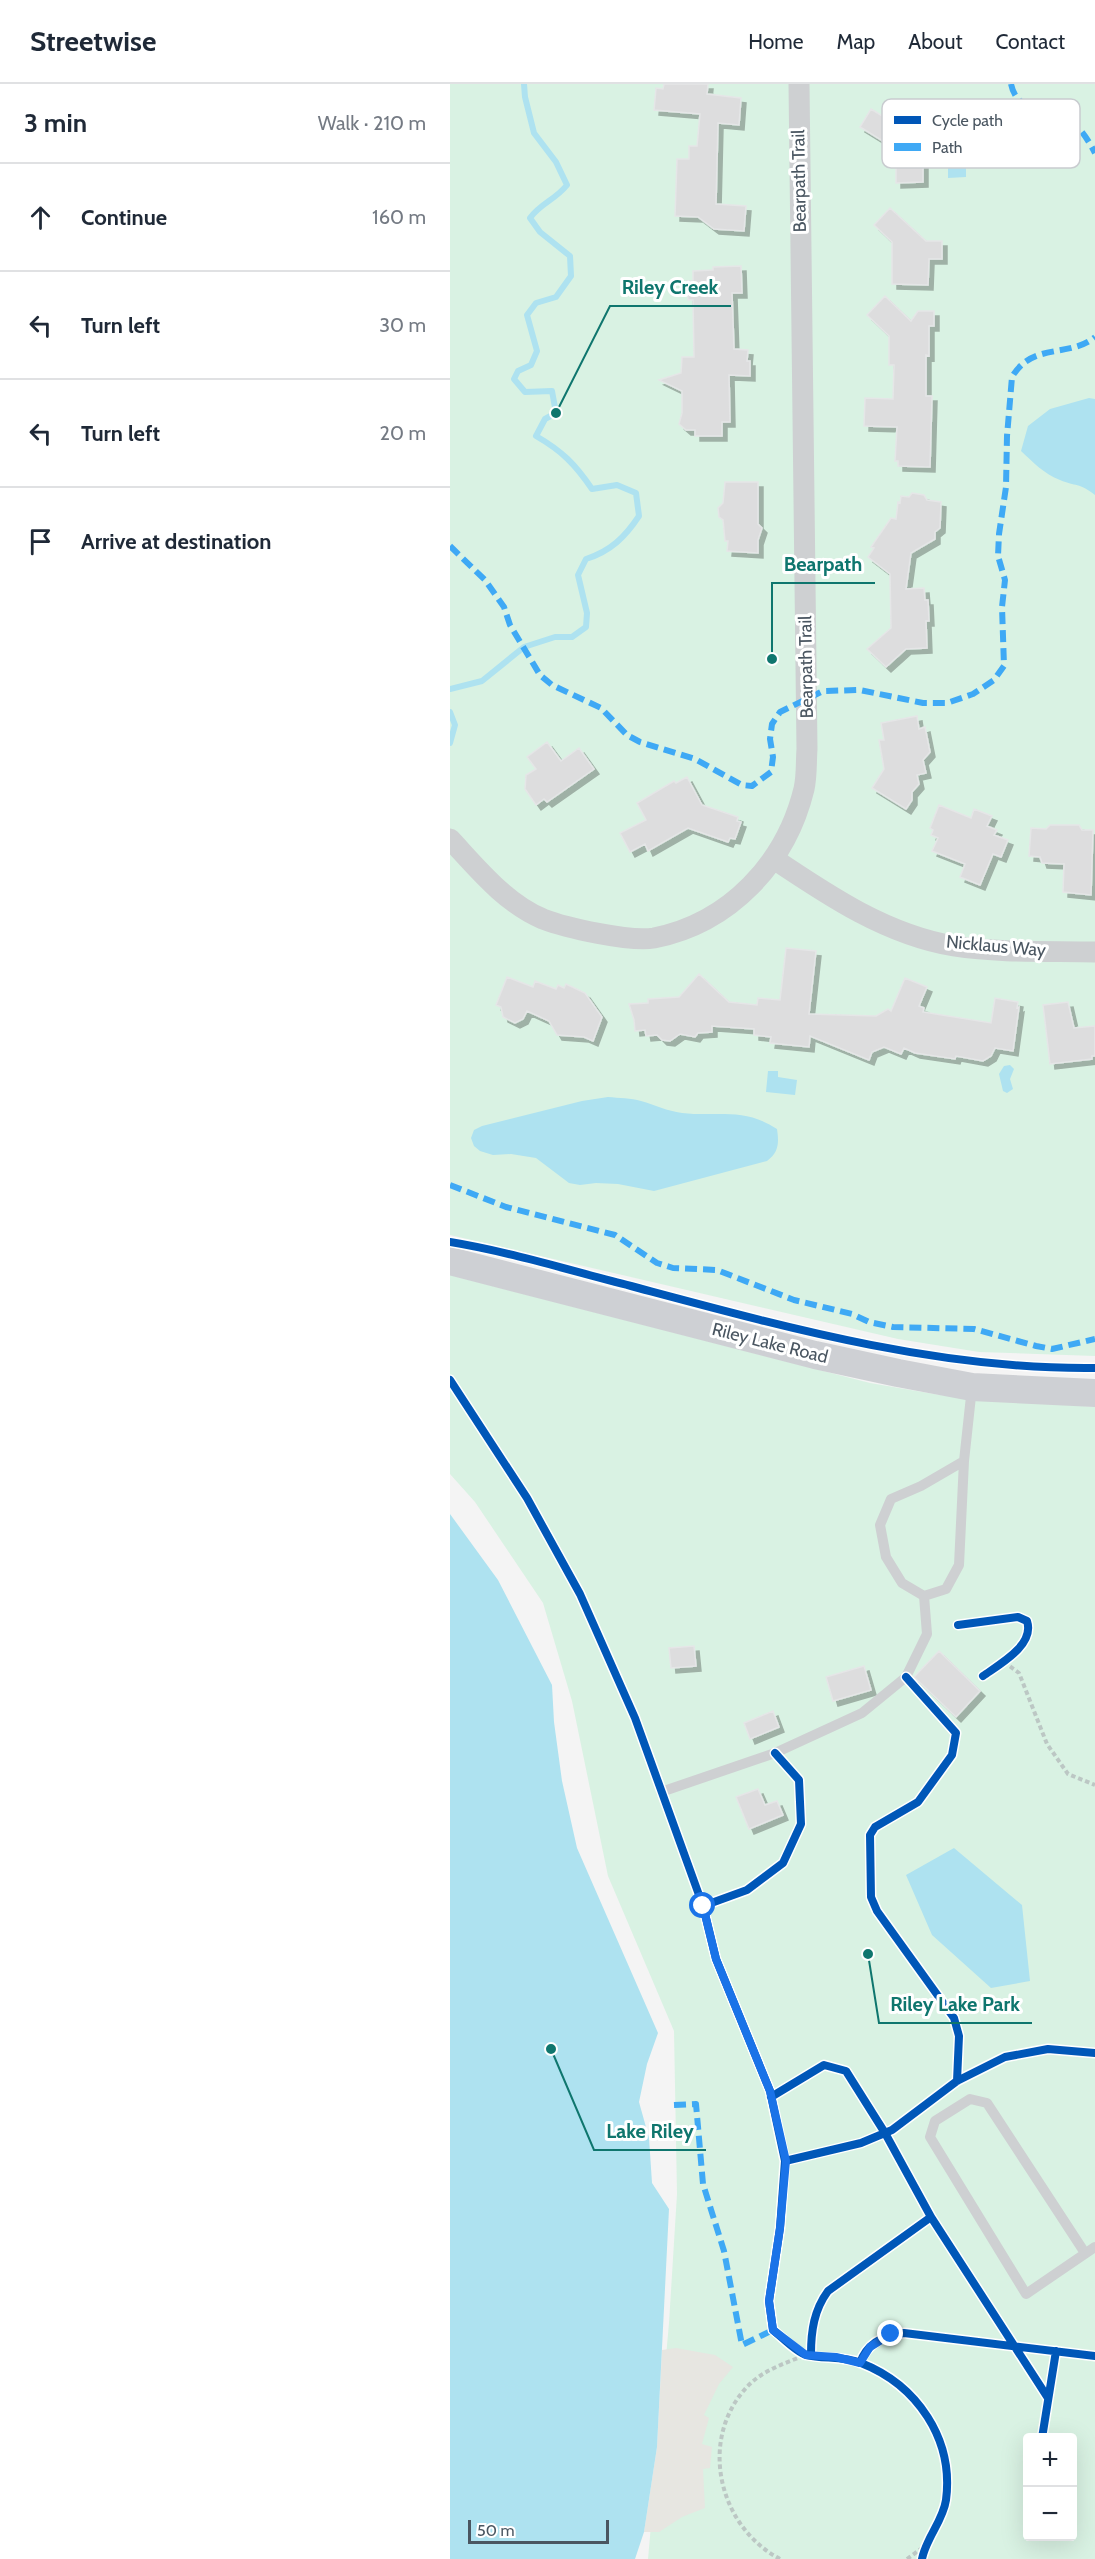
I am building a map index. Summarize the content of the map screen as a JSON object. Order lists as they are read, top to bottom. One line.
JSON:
{"streets":{"street":["Bearpath Trail","Nicklaus Way","Riley Lake Road"]},"crossings":[["Bearpath Trail","Nicklaus Way"]],"places":["Riley Creek","Bearpath","Riley Lake Park","Lake Riley"],"legend":["Cycle path","Path"],"scale_bar":"50 m","page":{"header":"Streetwise","nav":["Home","Map","About","Contact"],"heading":["3 min","Walk · 210 m"],"list":[["Continue","160 m"],["Turn left","30 m"],["Turn left","20 m"],"Arrive at destination"],"map_buttons":["+","−"],"scale":"50 m"}}
